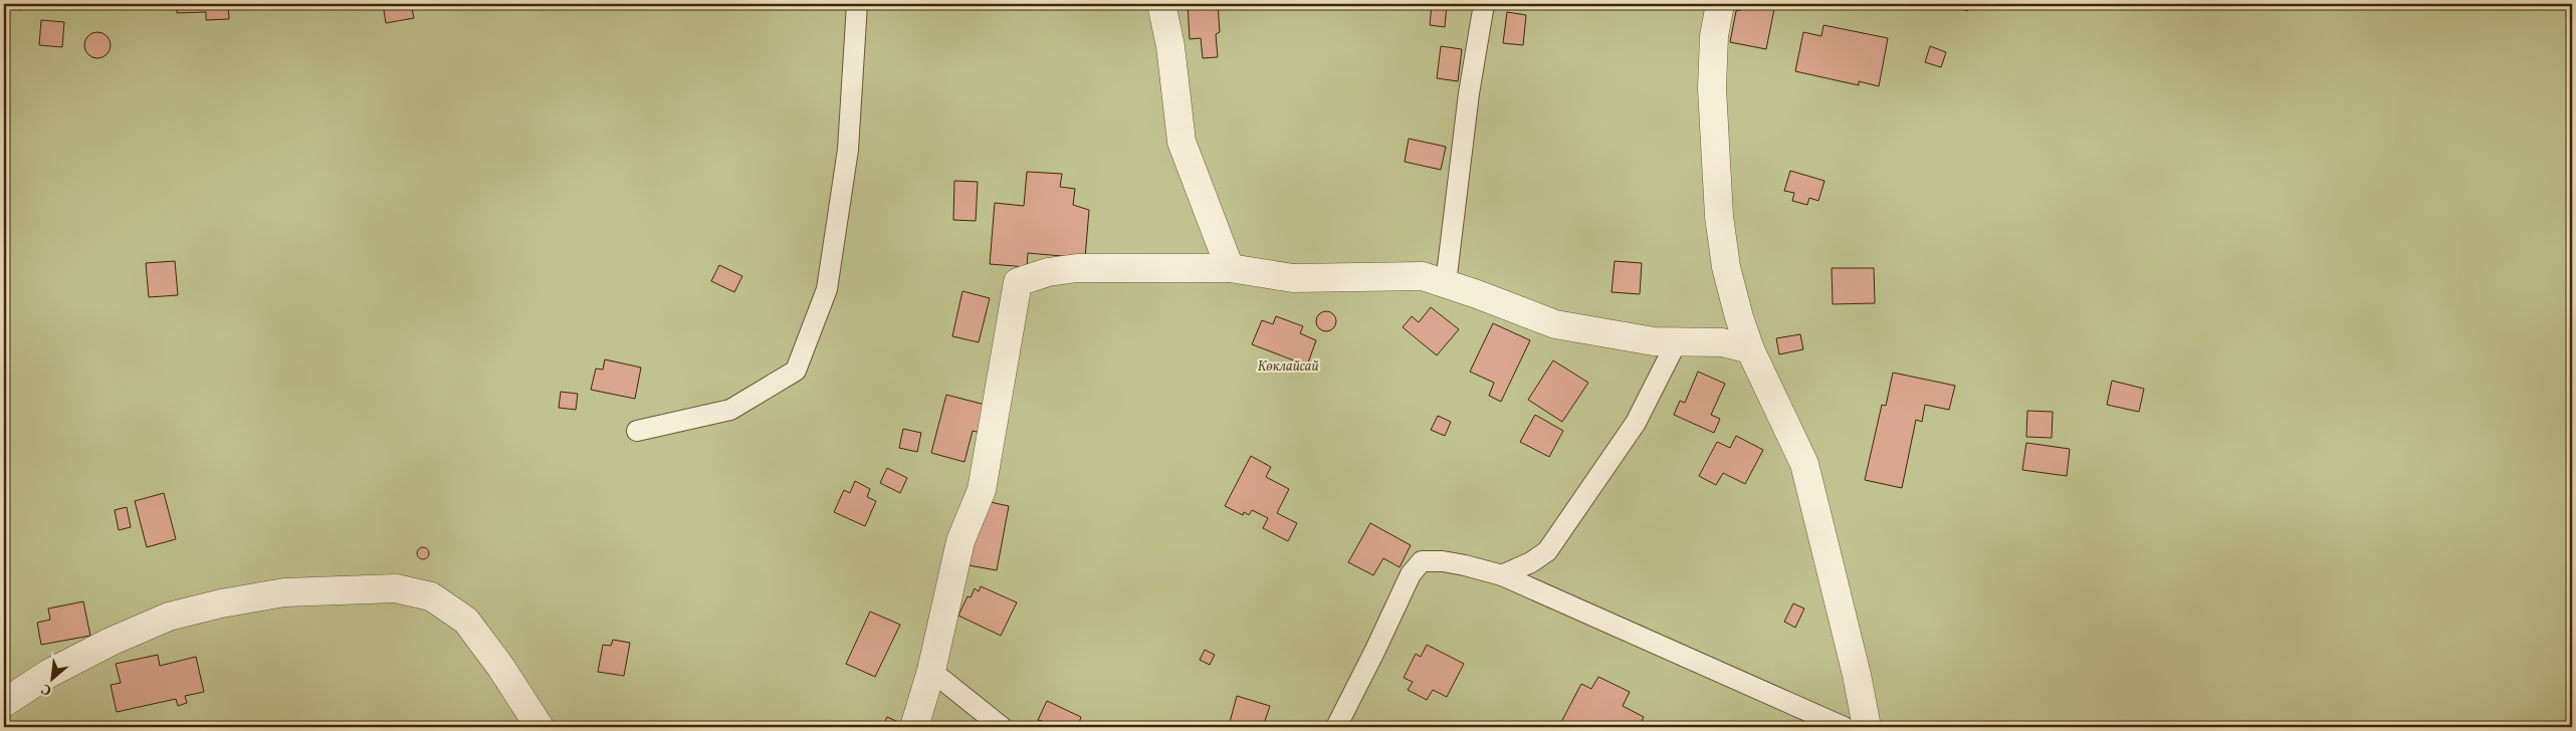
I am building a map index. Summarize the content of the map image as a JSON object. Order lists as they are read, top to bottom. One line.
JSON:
{"parks":["Көклайсай"],"north":"bottom left"}
